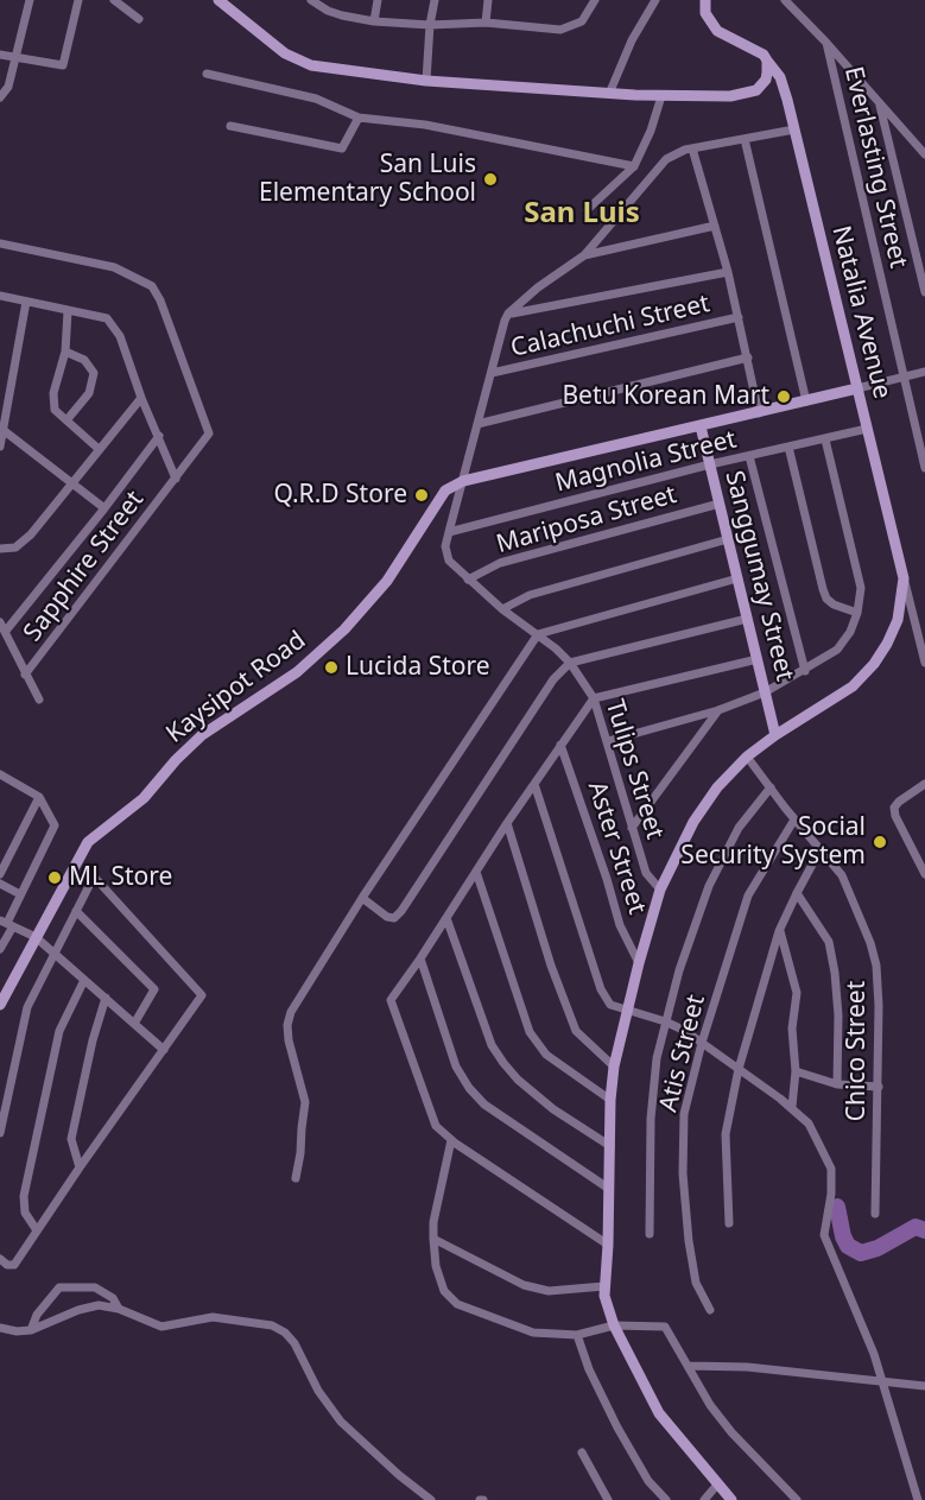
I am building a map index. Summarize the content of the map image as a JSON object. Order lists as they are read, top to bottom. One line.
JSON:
{"streets":{"street":["Everlasting Street","Natalia Avenue","Calachuchi Street","Magnolia Street","Mariposa Street","Sapphire Street","Sanggumay Street","Kaysipot Road","Tulips Street","Aster Street","Chico Street","Atis Street"]},"crossings":[["Natalia Avenue","Magnolia Street"],["Magnolia Street","Sanggumay Street"],["Magnolia Street","Tulips Street"],["Mariposa Street","Sanggumay Street"],["Mariposa Street","Tulips Street"],["Chico Street","Atis Street"]],"districts":["San Luis"],"places":["San Luis Elementary School","Betu Korean Mart","Q.R.D Store","Lucida Store","Social Security System","ML Store"]}
